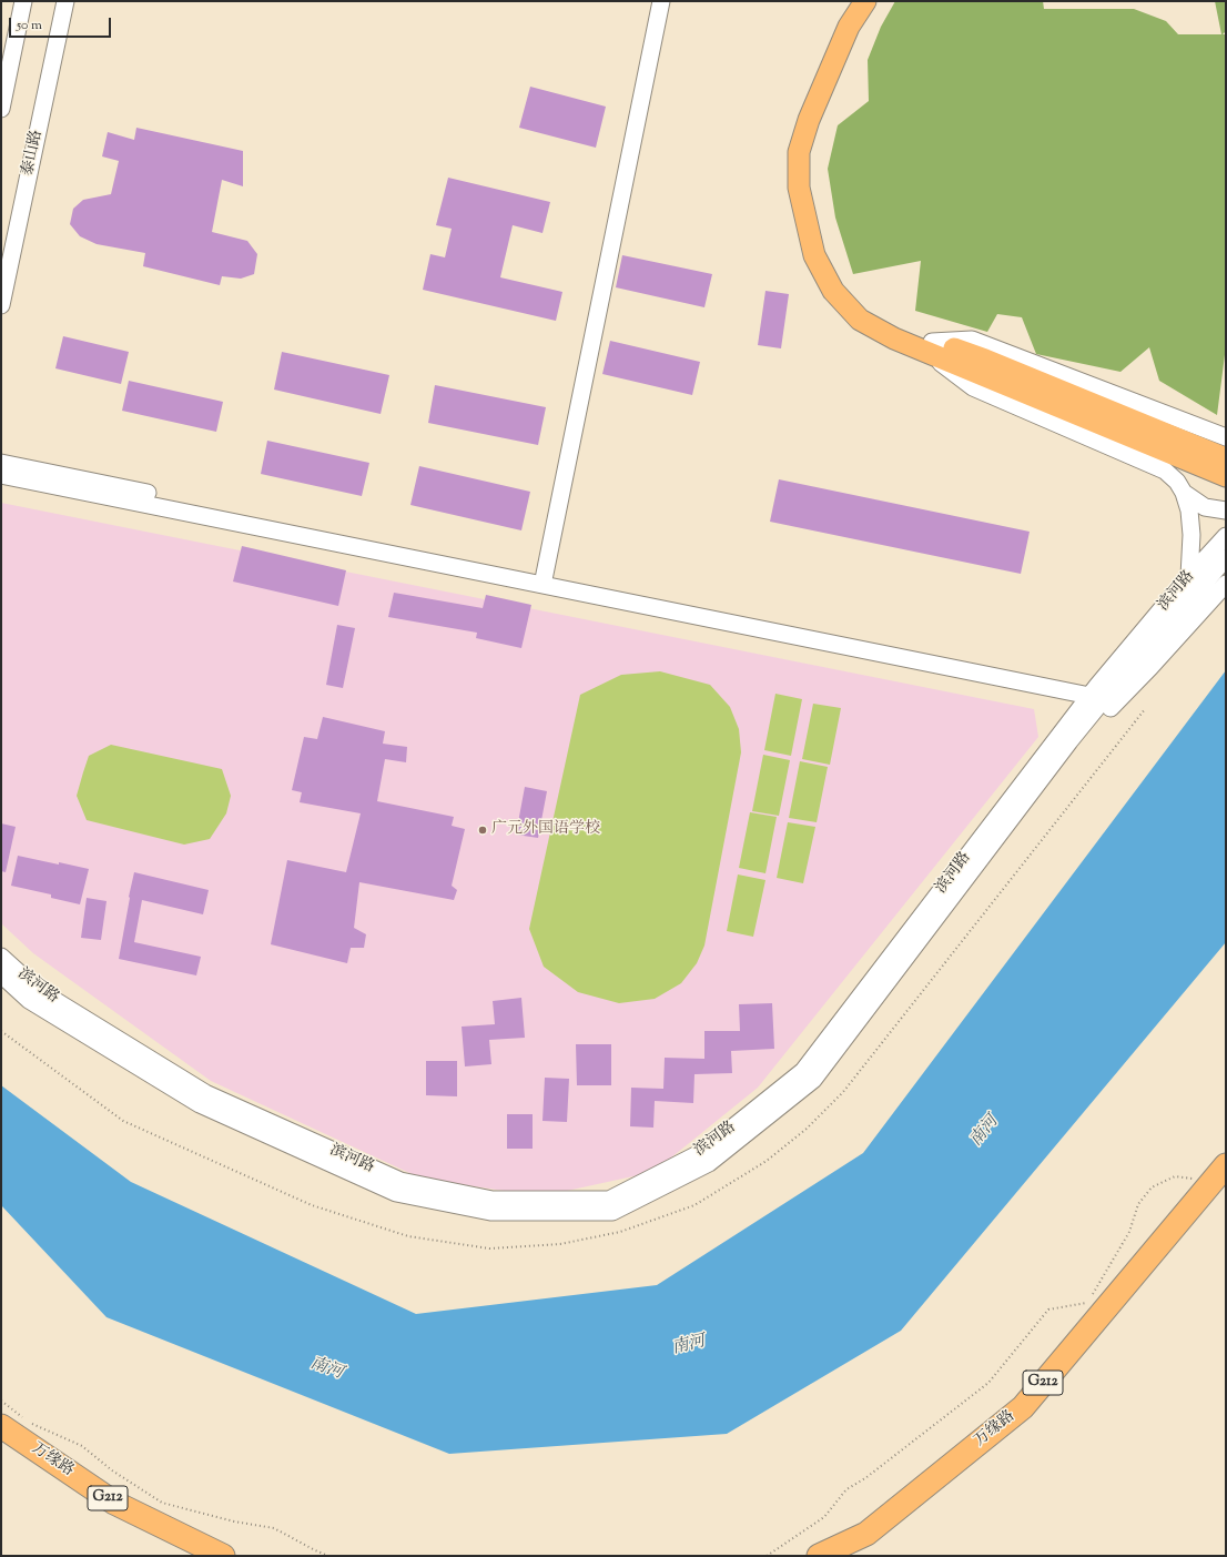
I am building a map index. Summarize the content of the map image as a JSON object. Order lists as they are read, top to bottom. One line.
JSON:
{"streets":{"highway":["G212","万缘路"],"street":["泰山路","滨河路"]},"water":["南河"],"places":["广元外国语学校"],"scale_bar":"50 m"}
